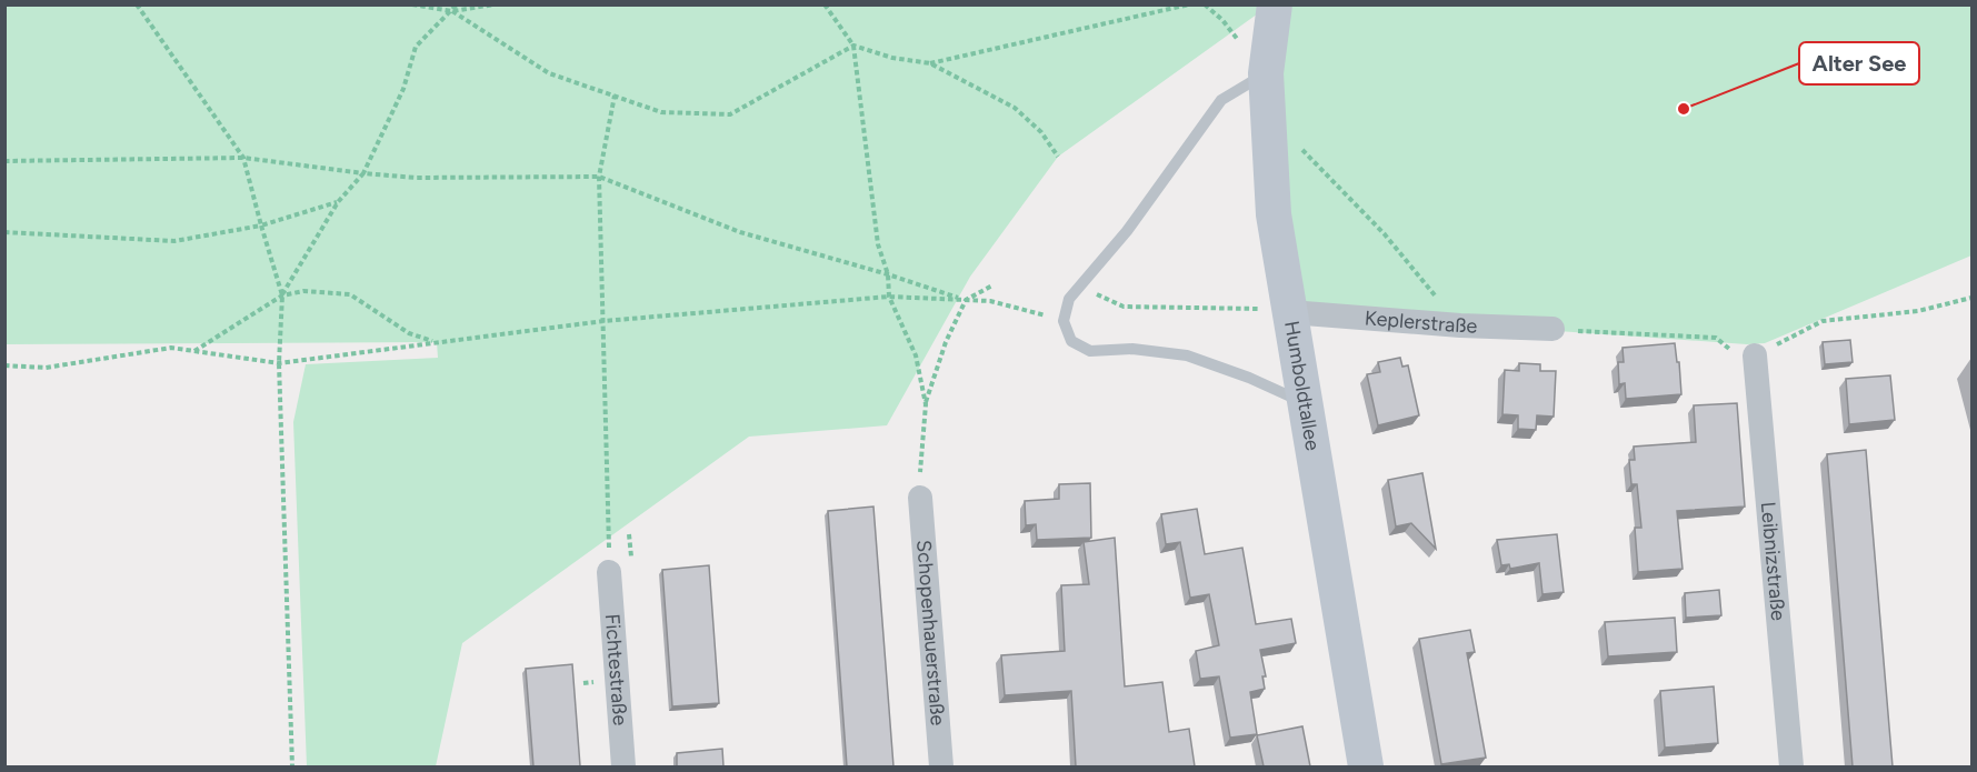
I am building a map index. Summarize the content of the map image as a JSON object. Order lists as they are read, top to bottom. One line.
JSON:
{"streets":{"street":["Keplerstraße","Humboldtallee","Leibnizstraße","Schopenhauerstraße","Fichtestraße"]},"crossings":[["Keplerstraße","Humboldtallee"]],"places":["Alter See"]}
